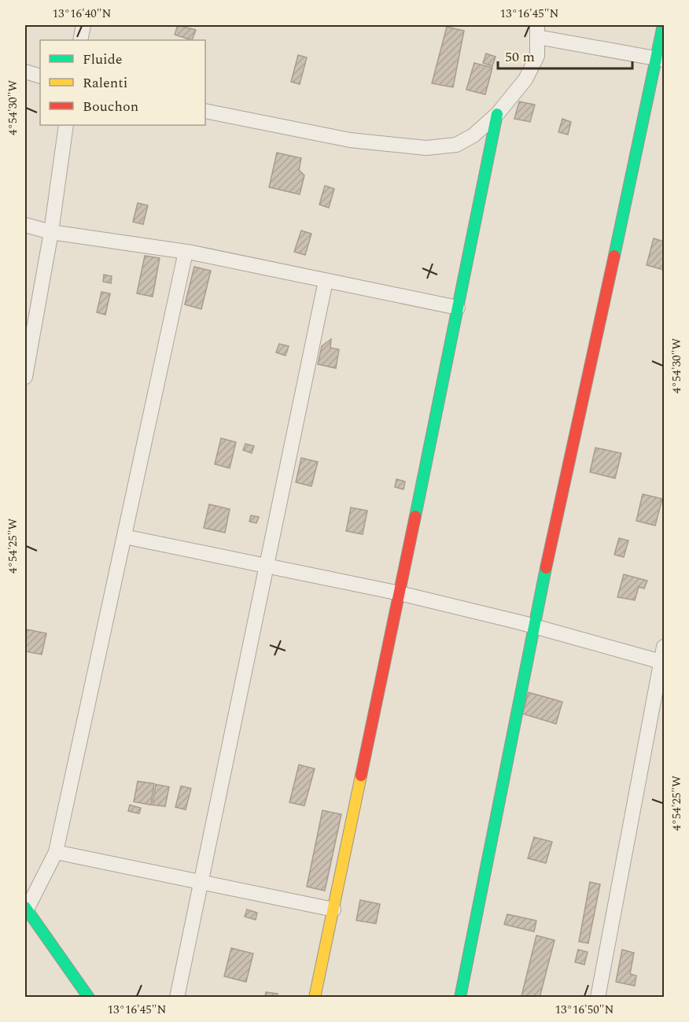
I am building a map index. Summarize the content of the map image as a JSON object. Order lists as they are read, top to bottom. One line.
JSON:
{"legend":["Fluide","Ralenti","Bouchon"],"scale_bar":"50 m","coordinates":["13°16'40\"N","13°16'45\"N","4°54'30\"W","4°54'25\"W","13°16'50\"N"]}
